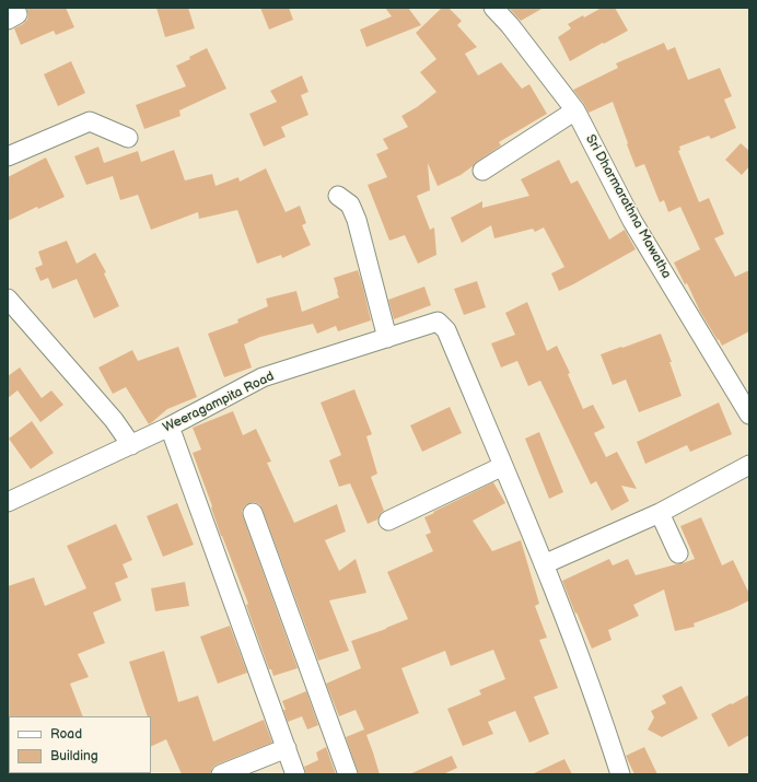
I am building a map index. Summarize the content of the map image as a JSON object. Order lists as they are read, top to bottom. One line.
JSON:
{"streets":{"street":["Sri Dharmarathna Mawatha","Weeragampita Road"]},"legend":["Road","Building"]}
